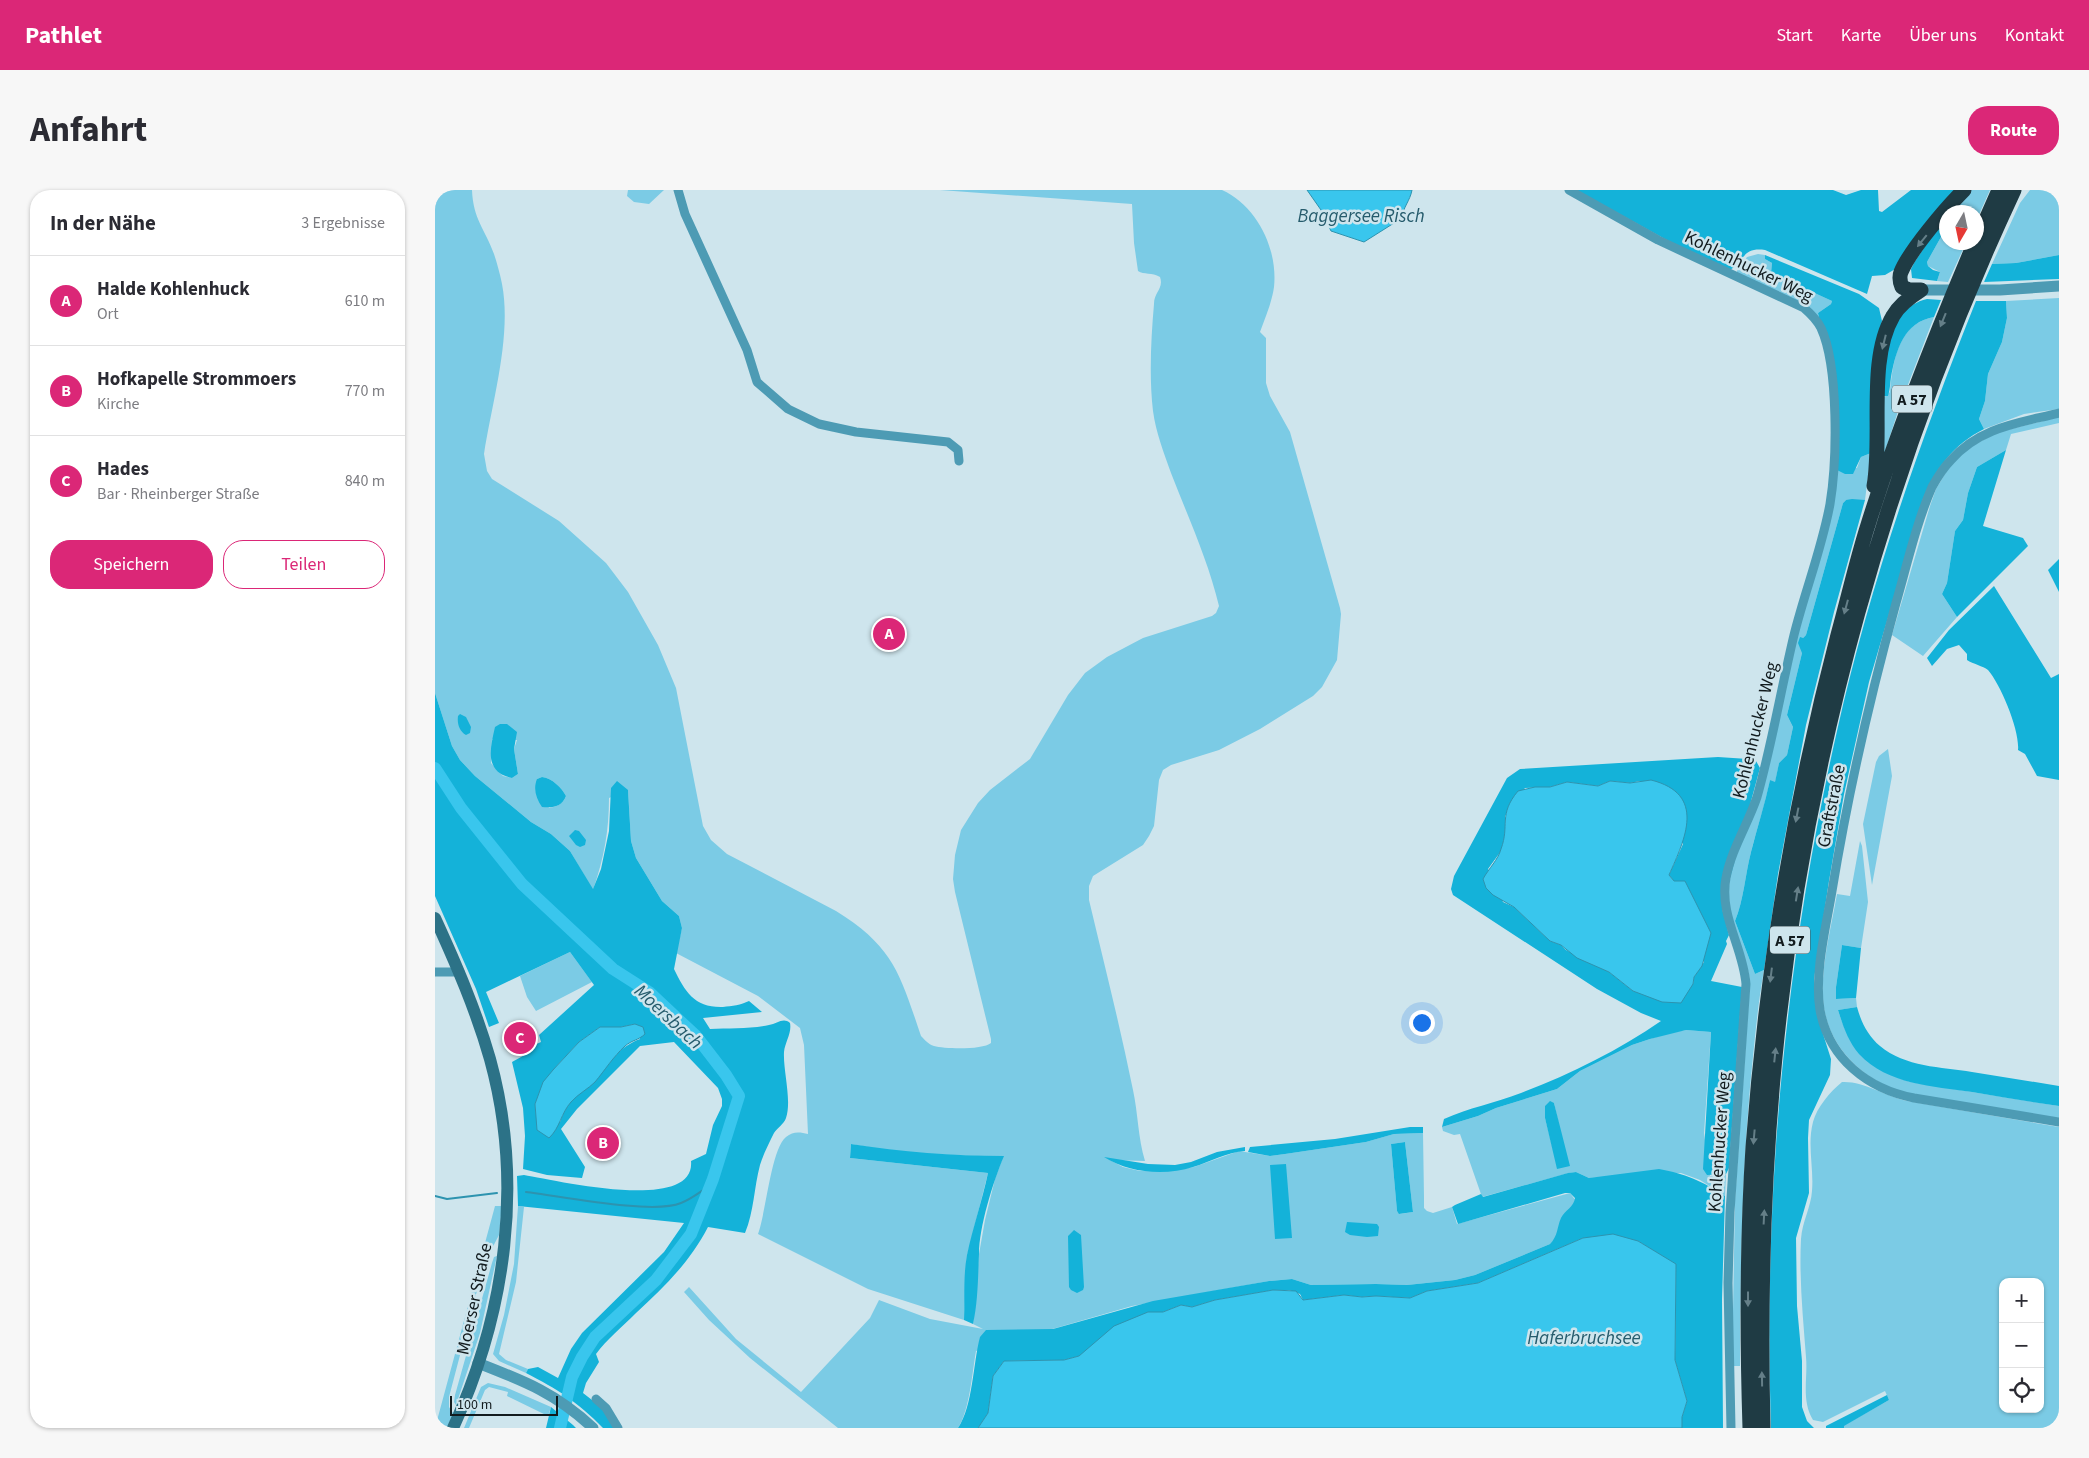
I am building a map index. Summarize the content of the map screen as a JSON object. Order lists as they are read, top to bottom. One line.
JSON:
{"streets":{"highway":["A 57"],"main road":["Moerser Straße"],"street":["Kohlenhucker Weg","Graftstraße"]},"water":["Baggersee Risch","Moersbach","Haferbruchsee"],"scale_bar":"100 m","north":"bottom","page":{"header":"Pathlet","nav":["Start","Karte","Über uns","Kontakt"],"title":"Anfahrt","buttons":["Route",["Speichern","Teilen"]],"heading":["In der Nähe","3 Ergebnisse"],"list":[{"mark":"A","name":"Halde Kohlenhuck","note":"Ort","value":"610 m"},{"mark":"B","name":"Hofkapelle Strommoers","note":"Kirche","value":"770 m"},{"mark":"C","name":"Hades","note":"Bar · Rheinberger Straße","value":"840 m"}],"pins":["A","C","B"],"map_buttons":["+","−"],"scale":"100 m"}}
